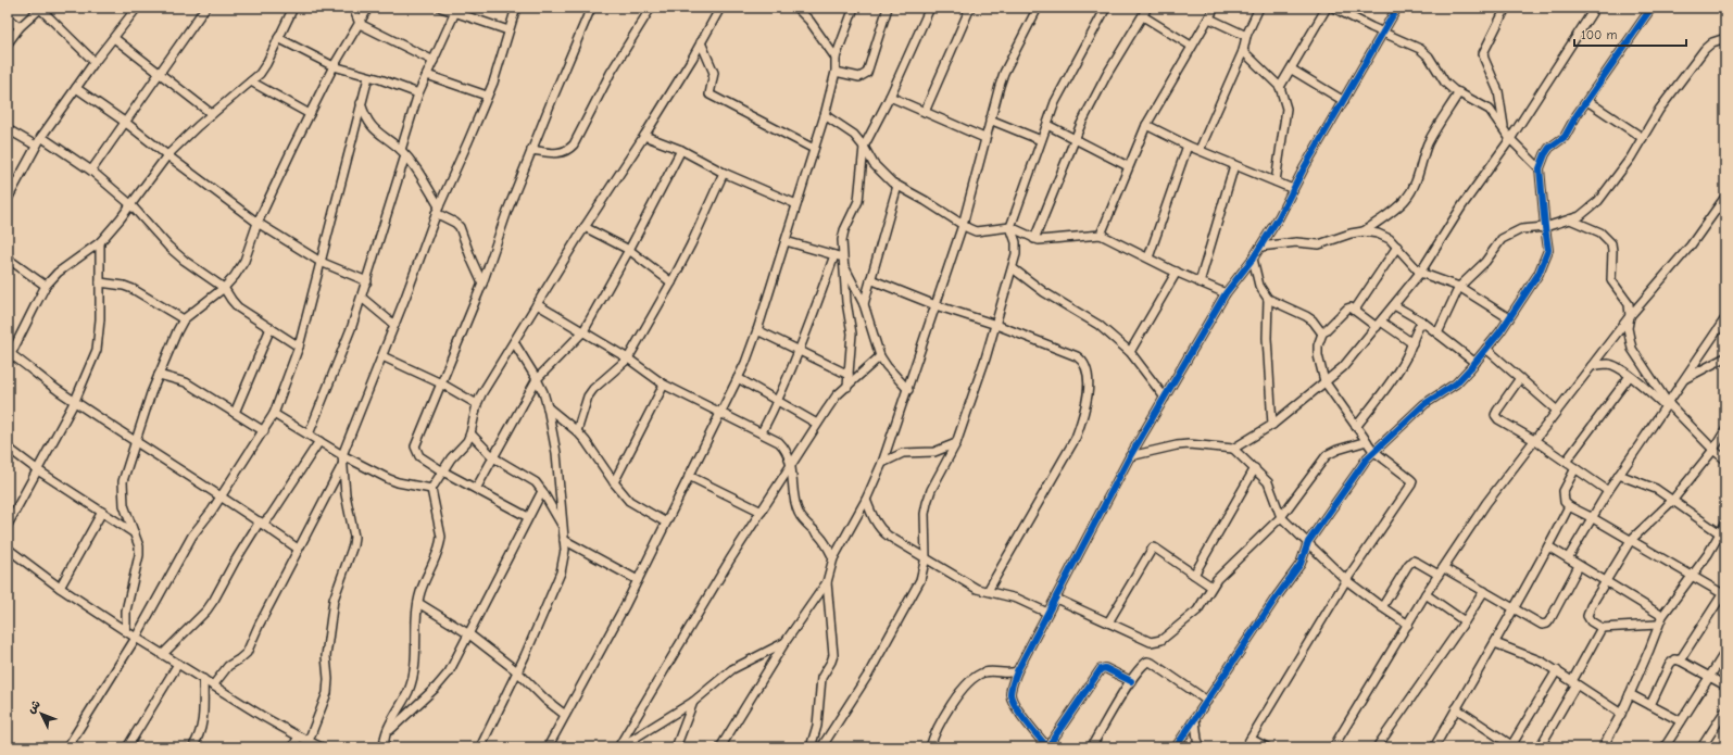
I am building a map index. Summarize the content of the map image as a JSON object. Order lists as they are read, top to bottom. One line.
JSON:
{"scale_bar":"100 m","north":"top left"}
